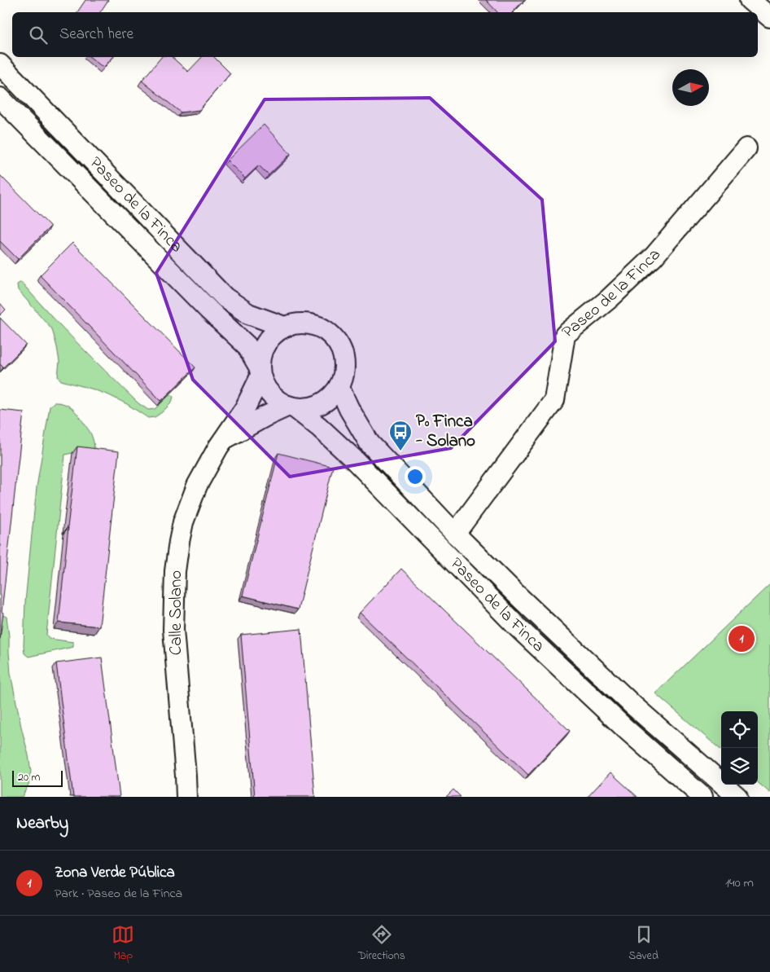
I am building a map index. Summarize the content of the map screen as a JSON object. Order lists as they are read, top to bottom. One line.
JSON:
{"streets":{"street":["Paseo de la Finca","Calle Solano"]},"crossings":[["Paseo de la Finca","Calle Solano"]],"places":{"bus stop":["Pº Finca - Solano"]},"scale_bar":"20 m","north":"right","page":{"search":"Search here","pins":"1","scale":"20 m","heading":"Nearby","list":[{"mark":"1","name":"Zona Verde Pública","note":"Park · Paseo de la Finca","value":"140 m"}],"nav":["Map","Directions","Saved"]}}
